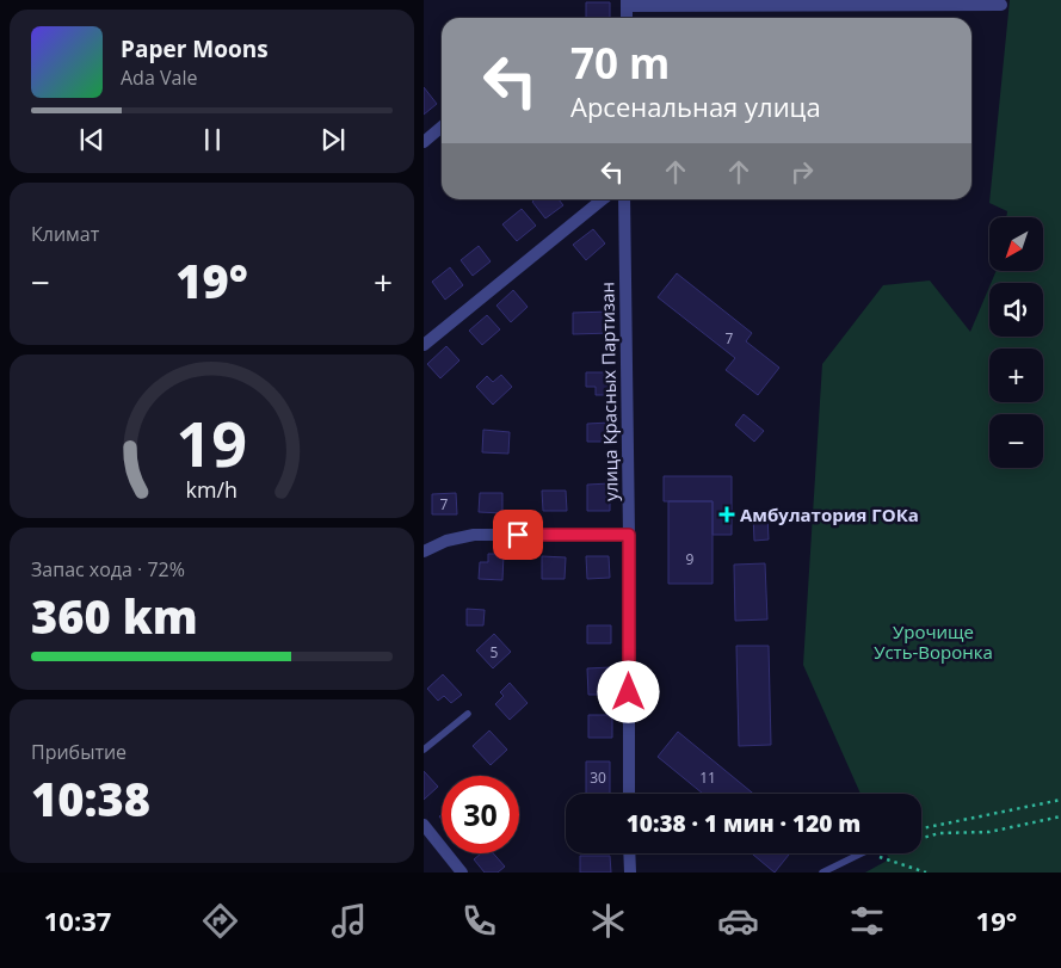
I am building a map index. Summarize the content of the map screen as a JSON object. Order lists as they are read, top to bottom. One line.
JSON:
{"streets":{"street":["улица Красных Партизан"]},"parks":["Урочище Усть-Воронка"],"places":{"health":["Амбулатория ГОКа"]},"house_numbers":["7","7","9","5","30","11"],"north":"bottom left","page":{"turn":["70 m","Арсенальная улица"],"song":["Paper Moons","Ada Vale"],"tile":["Климат",["Запас хода · 72%","360 km"],["Прибытие","10:38"]],"map_buttons":["+","−"],"heat":["−","19°","+"],"limit":"30","trip":"10:38 · 1 мин · 120 m","tabs":["10:37","19°"],"gauge":["19","km/h"]}}
